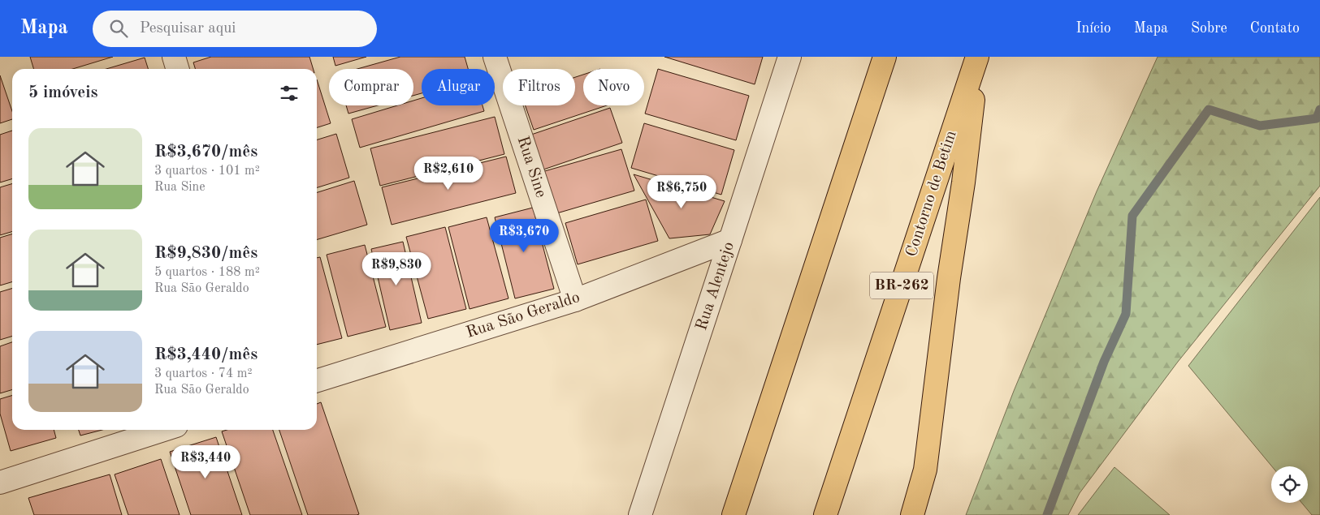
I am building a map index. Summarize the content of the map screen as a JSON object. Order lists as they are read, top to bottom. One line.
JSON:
{"streets":{"highway":["Contorno de Betim","BR-262"],"street":["Rua Sine","Rua Alentejo","Rua São Geraldo"]},"crossings":[["Rua Sine","Rua São Geraldo"],["Contorno de Betim","BR-262"],["Rua Alentejo","Rua São Geraldo"]],"page":{"header":"Mapa","search":"Pesquisar aqui","nav":["Início","Mapa","Sobre","Contato"],"chip":["Comprar","Alugar","Filtros","Novo"],"heading":"5 imóveis","list":[{"name":"R$3,670/mês","note":"3 quartos · 101 m² · Rua Sine"},{"name":"R$9,830/mês","note":"5 quartos · 188 m² · Rua São Geraldo"},{"name":"R$3,440/mês","note":"3 quartos · 74 m² · Rua São Geraldo"}],"price":["R$2,610","R$6,750","R$3,670","R$9,830","R$3,440"]}}
